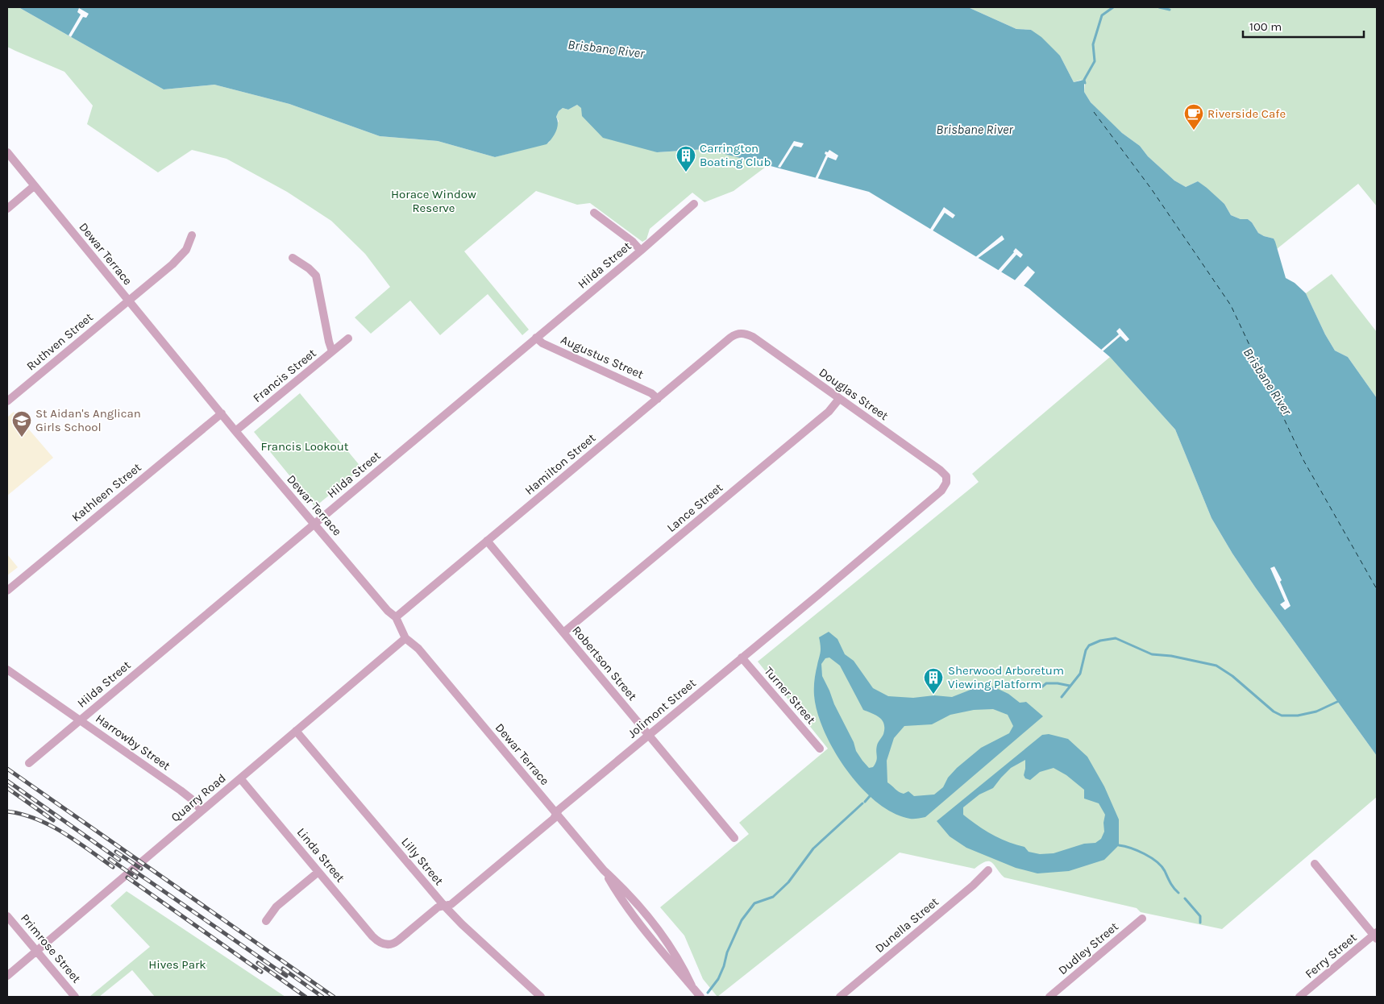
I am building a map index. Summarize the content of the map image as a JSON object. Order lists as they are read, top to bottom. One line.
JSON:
{"streets":{"street":["Dewar Terrace","Hilda Street","Ruthven Street","Augustus Street","Francis Street","Douglas Street","Hamilton Street","Kathleen Street","Lance Street","Robertson Street","Turner Street","Jolimont Street","Harrowby Street","Quarry Road","Linda Street","Lilly Street","Dunella Street","Primrose Street","Dudley Street","Ferry Street"]},"crossings":[["Dewar Terrace","Hilda Street"],["Dewar Terrace","Ruthven Street"],["Dewar Terrace","Francis Street"],["Dewar Terrace","Hamilton Street"],["Dewar Terrace","Kathleen Street"],["Dewar Terrace","Jolimont Street"],["Dewar Terrace","Quarry Road"],["Hilda Street","Augustus Street"],["Hilda Street","Harrowby Street"],["Augustus Street","Hamilton Street"],["Douglas Street","Hamilton Street"],["Douglas Street","Lance Street"],["Douglas Street","Jolimont Street"],["Hamilton Street","Robertson Street"],["Lance Street","Robertson Street"],["Robertson Street","Jolimont Street"],["Turner Street","Jolimont Street"],["Jolimont Street","Linda Street"],["Jolimont Street","Lilly Street"],["Harrowby Street","Quarry Road"],["Quarry Road","Linda Street"],["Quarry Road","Lilly Street"],["Quarry Road","Primrose Street"]],"water":["Brisbane River"],"parks":["Horace Window Reserve","Francis Lookout","Hives Park"],"places":{"cafe":["Riverside Cafe"],"building":["Carrington Boating Club","Sherwood Arboretum Viewing Platform"],"school or university":["St Aidan's Anglican Girls School"]},"scale_bar":"100 m"}
